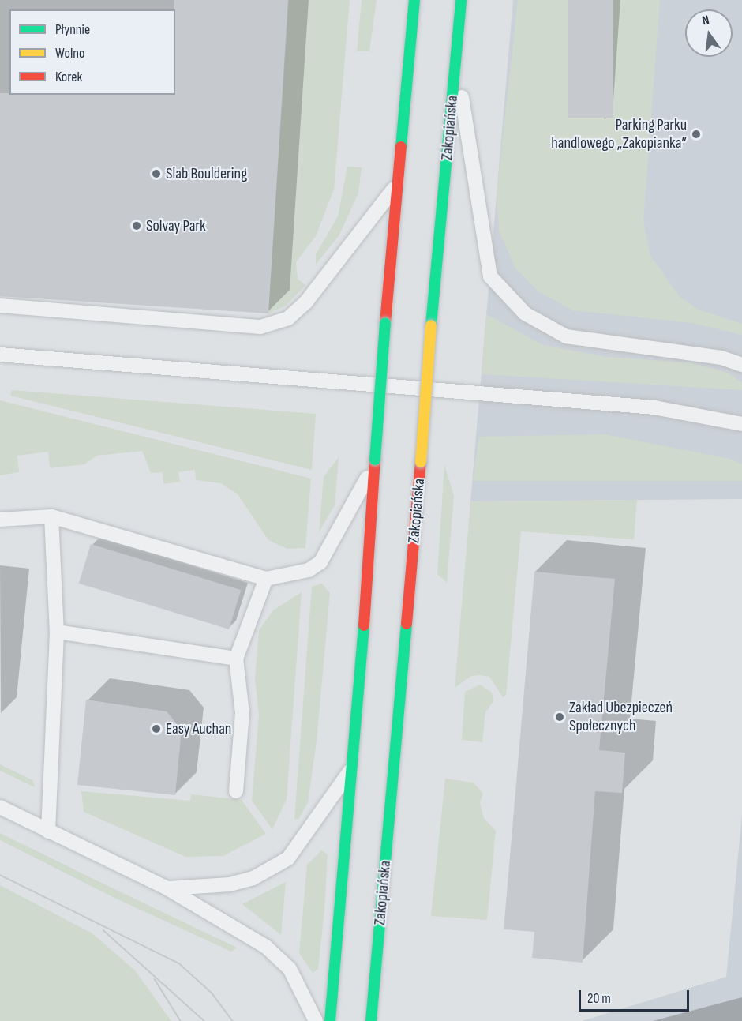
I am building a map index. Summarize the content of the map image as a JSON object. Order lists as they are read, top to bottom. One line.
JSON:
{"streets":{"main road":["Zakopiańska"]},"places":["Parking Parku handlowego „Zakopianka”","Slab Bouldering","Solvay Park","Zakład Ubezpieczeń Społecznych","Easy Auchan"],"legend":["Płynnie","Wolno","Korek"],"scale_bar":"20 m","north":"top"}
